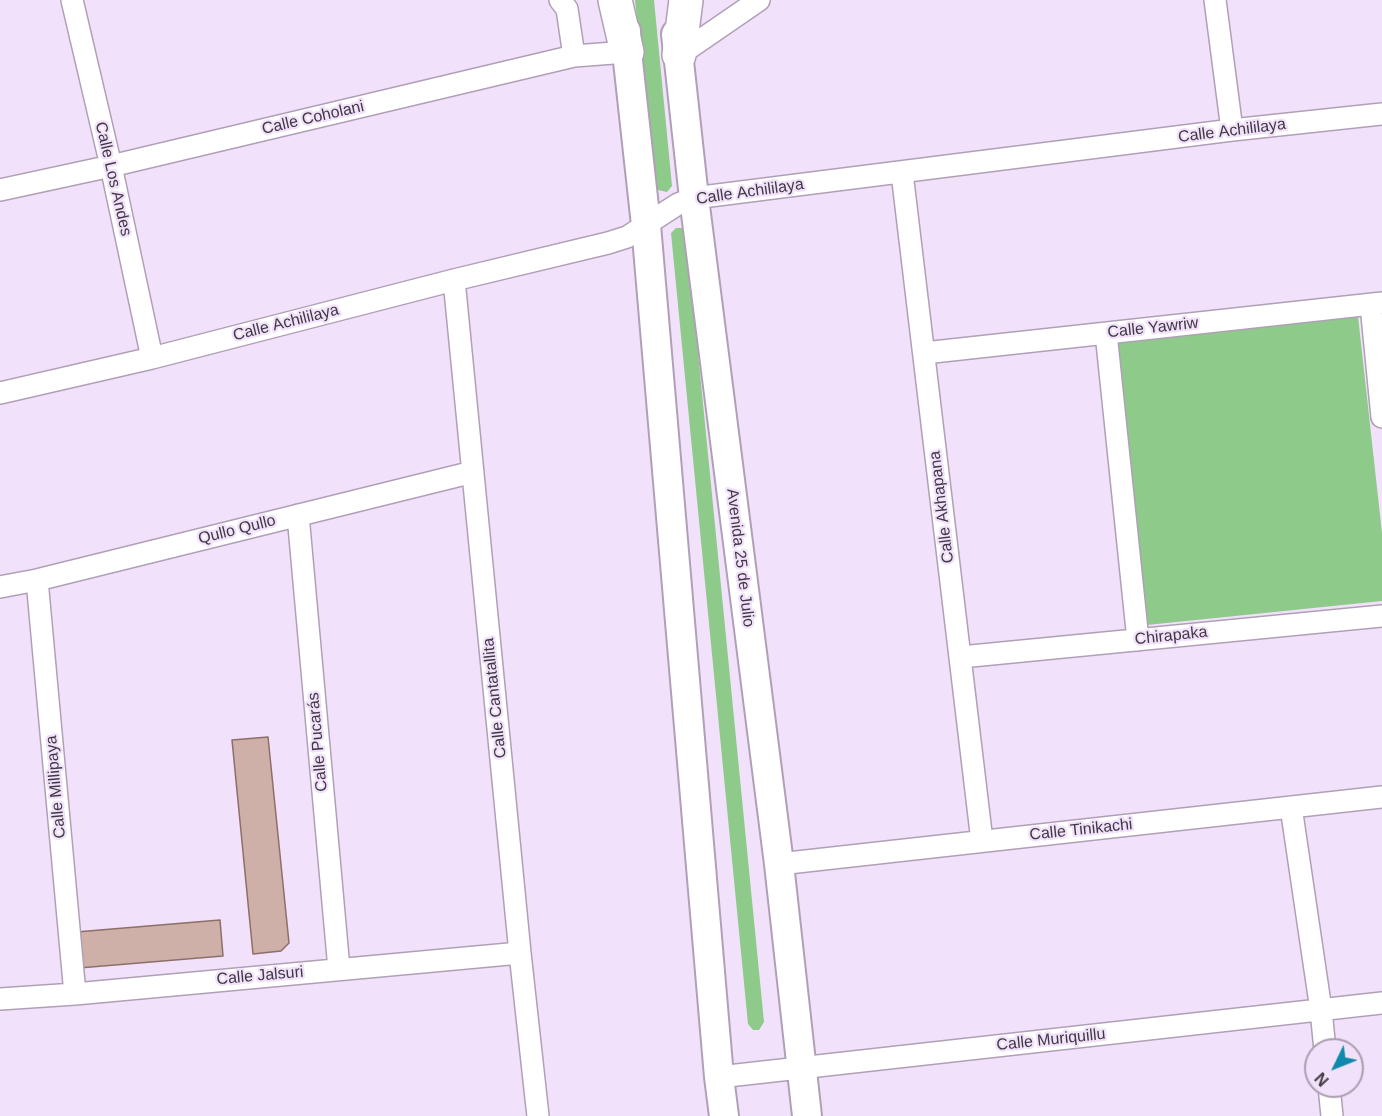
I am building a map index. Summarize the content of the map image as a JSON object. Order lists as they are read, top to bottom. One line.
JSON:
{"streets":{"main road":["Avenida 25 de Julio"],"street":["Calle Coholani","Calle Achililaya","Calle Los Andes","Calle Yawriw","Calle Akhapana","Qullo Qullo","Chirapaka","Calle Cantatallita","Calle Pucarás","Calle Millipaya","Calle Tinikachi","Calle Jalsuri","Calle Muriquillu"]},"crossings":[["Calle Coholani","Calle Los Andes"],["Calle Achililaya","Calle Los Andes"],["Calle Achililaya","Calle Akhapana"],["Calle Achililaya","Avenida 25 de Julio"],["Calle Achililaya","Calle Cantatallita"],["Calle Yawriw","Calle Akhapana"],["Calle Akhapana","Chirapaka"],["Calle Akhapana","Calle Tinikachi"],["Qullo Qullo","Calle Cantatallita"],["Qullo Qullo","Calle Pucarás"],["Qullo Qullo","Calle Millipaya"],["Avenida 25 de Julio","Calle Tinikachi"],["Avenida 25 de Julio","Calle Muriquillu"],["Calle Cantatallita","Calle Jalsuri"],["Calle Pucarás","Calle Jalsuri"],["Calle Millipaya","Calle Jalsuri"]],"north":"bottom left"}
